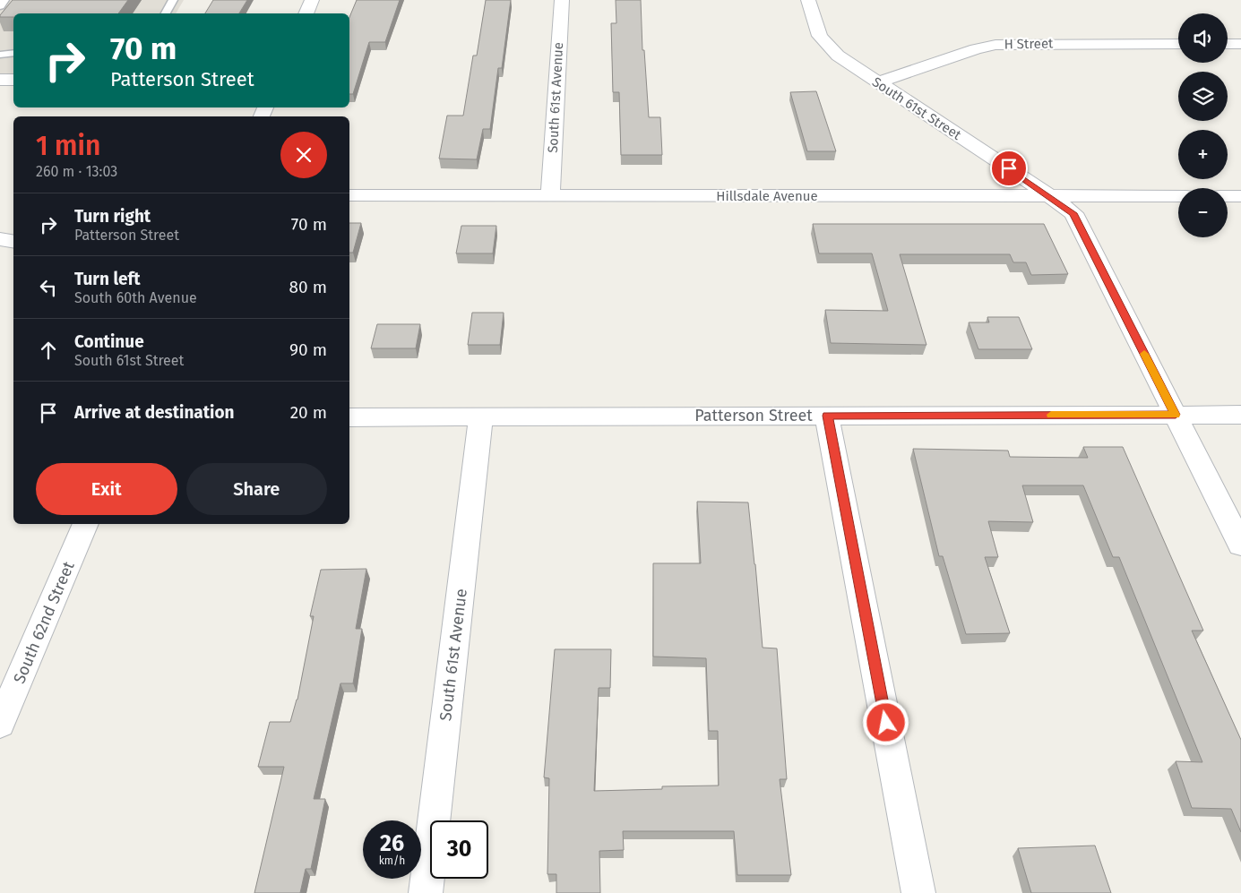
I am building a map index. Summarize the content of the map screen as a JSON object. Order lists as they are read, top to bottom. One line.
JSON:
{"streets":{"street":["H Street","South 61st Avenue","South 61st Street","Hillsdale Avenue","Patterson Street","South 62nd Street"]},"crossings":[["H Street","South 61st Street"],["South 61st Avenue","Hillsdale Avenue"],["South 61st Avenue","Patterson Street"],["South 61st Street","Hillsdale Avenue"],["South 61st Street","Patterson Street"]],"page":{"map_buttons":["+","−"],"turn":["70 m","Patterson Street"],"heading":["1 min","260 m · 13:03"],"list":[{"name":"Turn right","note":"Patterson Street","value":"70 m"},{"name":"Turn left","note":"South 60th Avenue","value":"80 m"},{"name":"Continue","note":"South 61st Street","value":"90 m"},{"name":"Arrive at destination","value":"20 m"}],"buttons":["Exit","Share"],"speed":"26 km/h","limit":"30"}}
